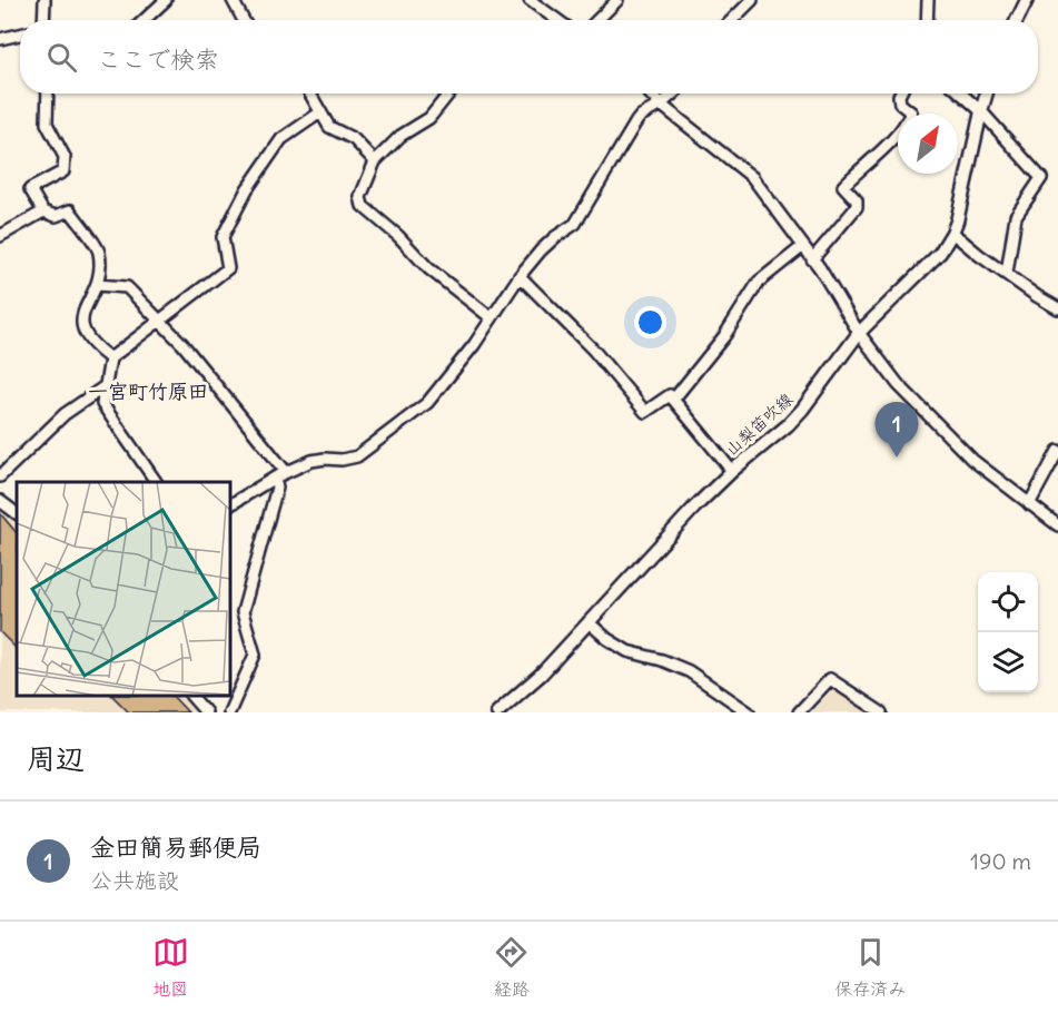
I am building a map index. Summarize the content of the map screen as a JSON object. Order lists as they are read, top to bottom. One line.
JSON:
{"streets":{"main road":["山梨笛吹線"]},"districts":["一宮町竹原田"],"north":"top right","page":{"search":"ここで検索","pins":"1","heading":"周辺","list":[{"mark":"1","name":"金田簡易郵便局","note":"公共施設","value":"190 m"}],"nav":["地図","経路","保存済み"]}}
